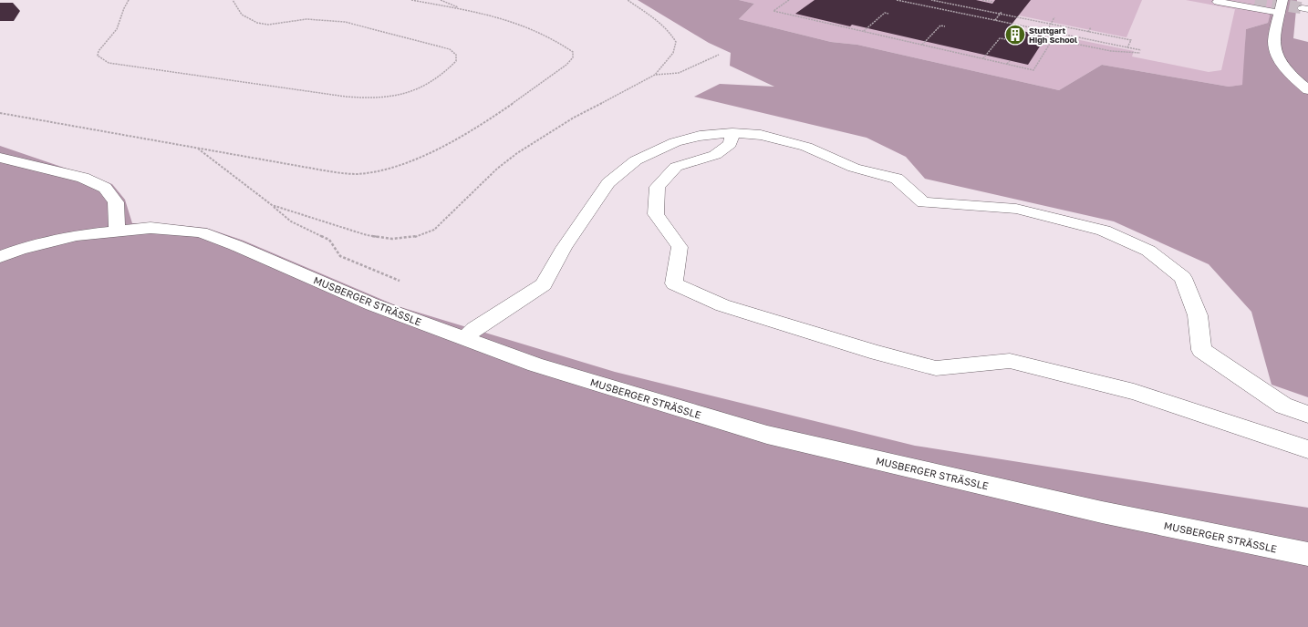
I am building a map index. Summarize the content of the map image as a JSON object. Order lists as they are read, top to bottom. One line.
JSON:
{"streets":{"street":["MUSBERGER STRÄSSLE"]},"places":{"building":["Stuttgart High School"]}}
